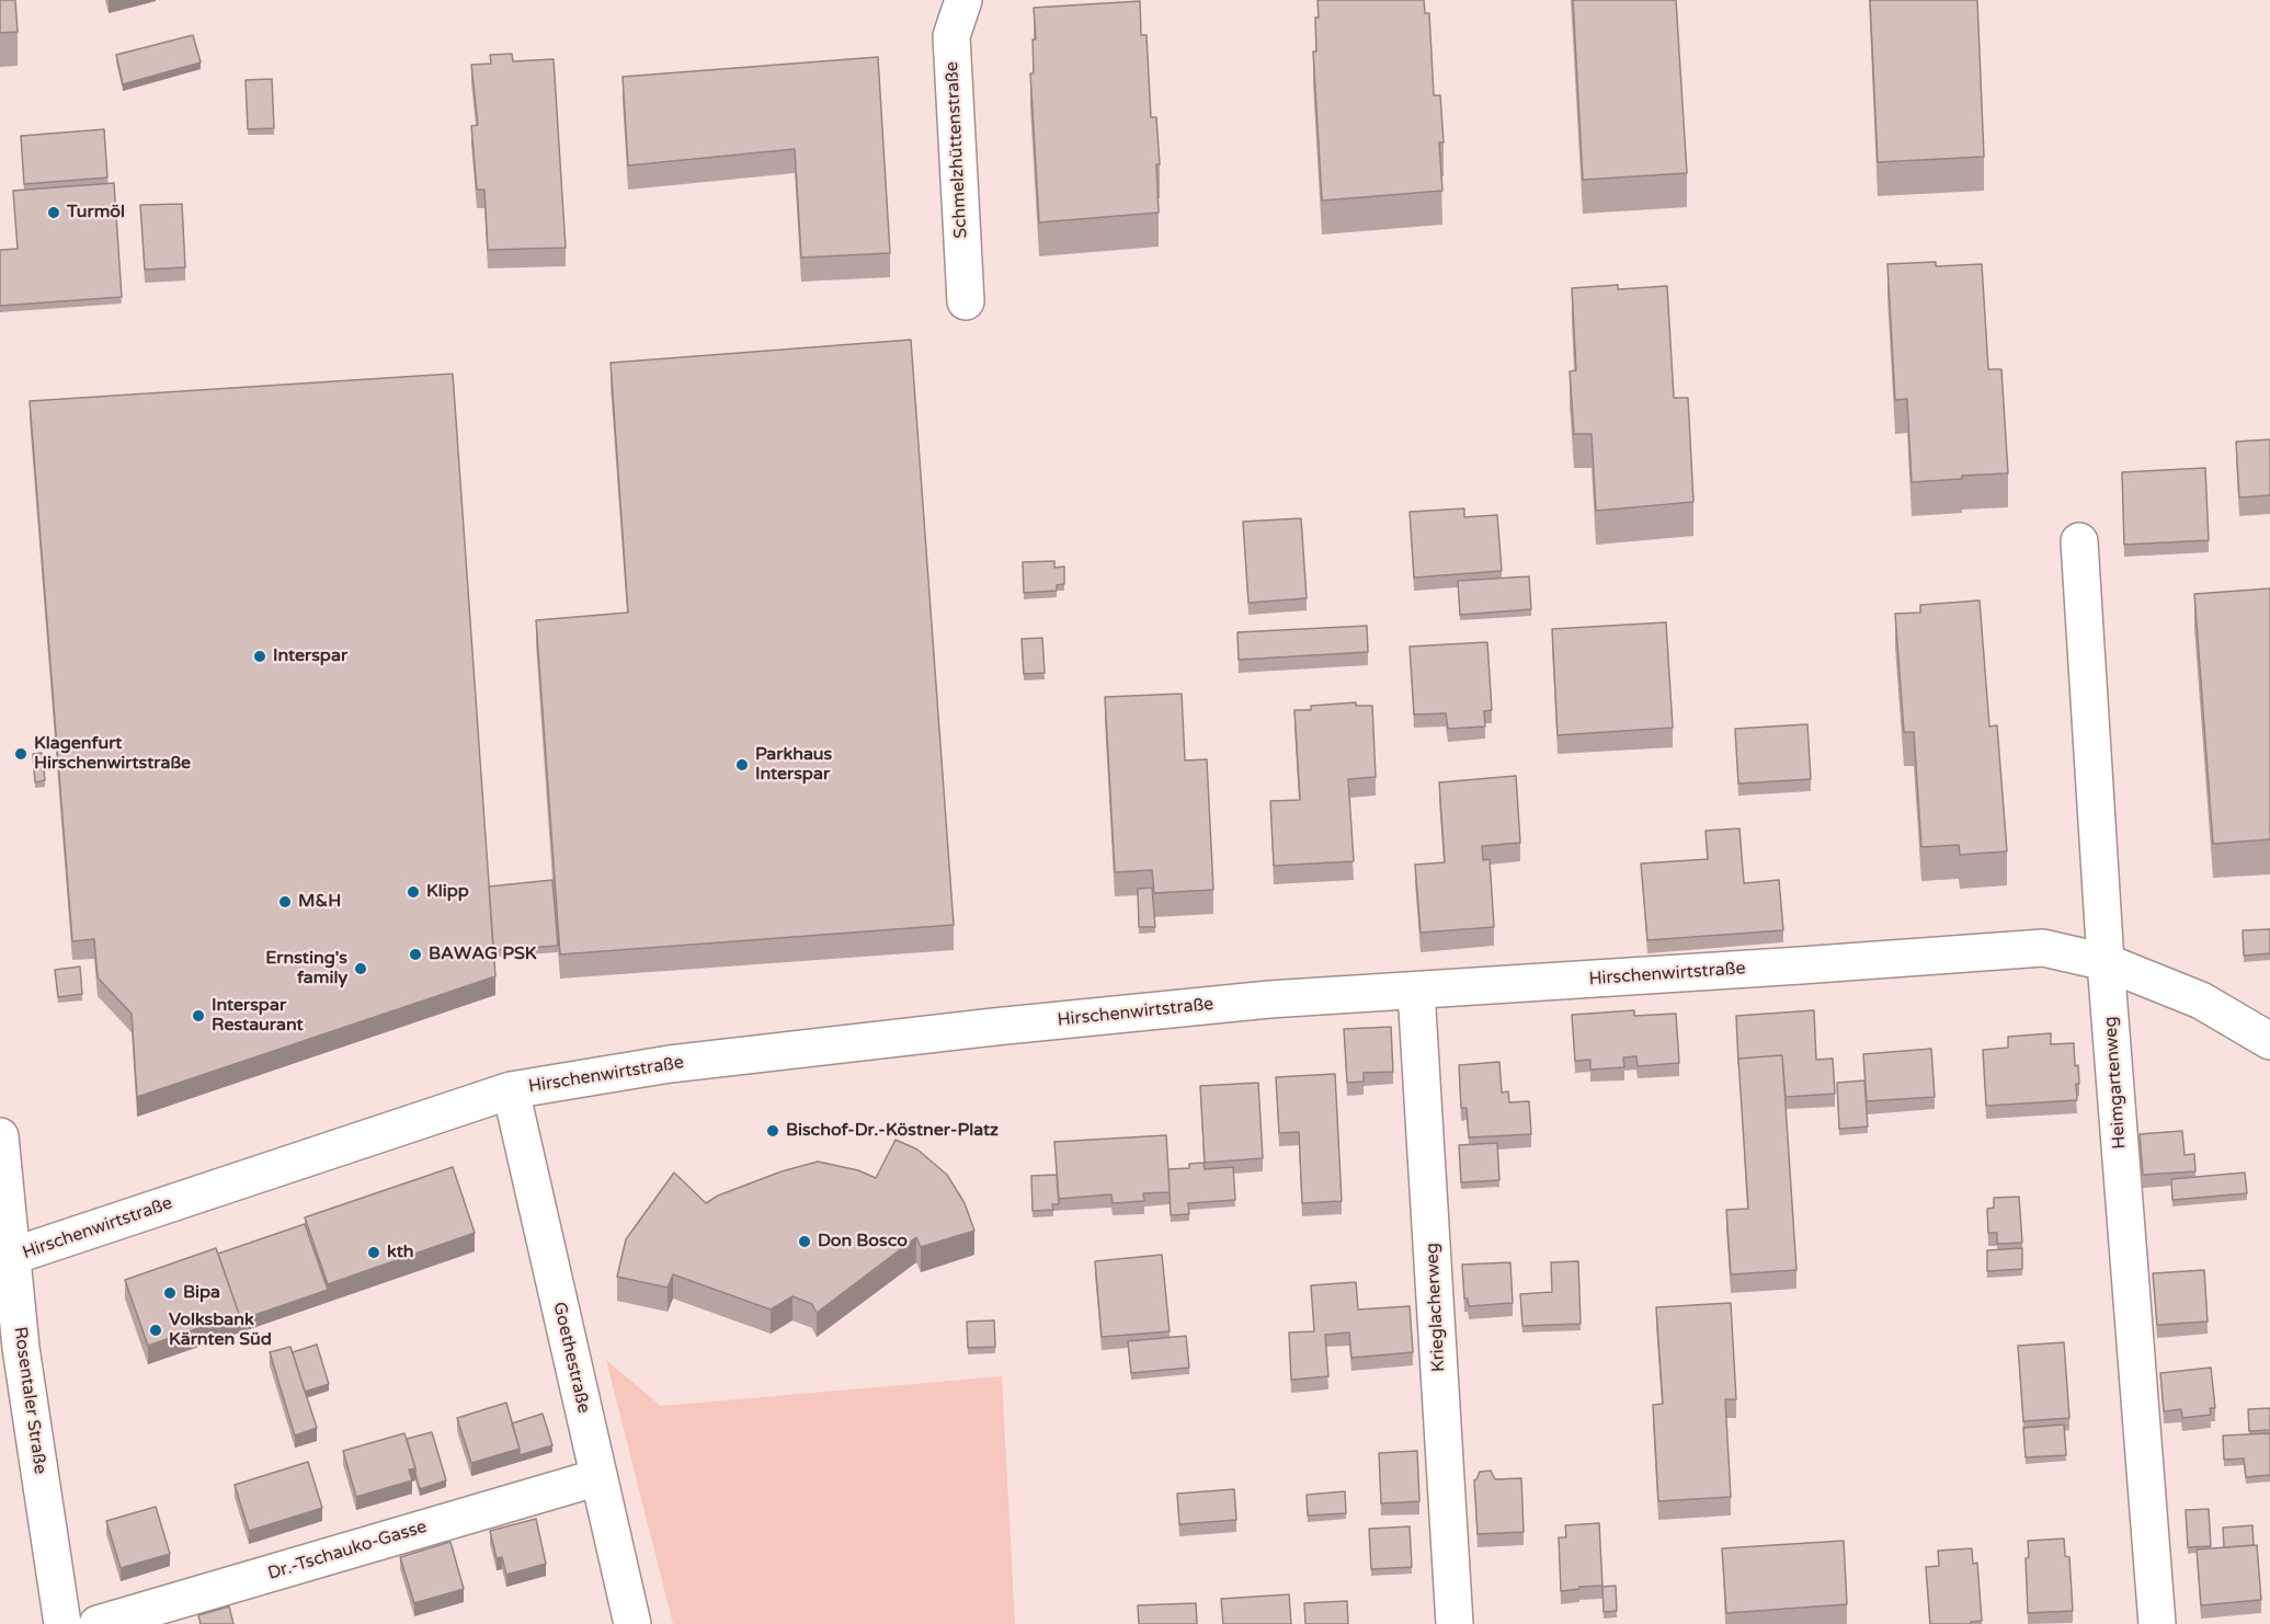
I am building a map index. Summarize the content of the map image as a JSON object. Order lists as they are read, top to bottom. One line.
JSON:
{"streets":{"street":["Schmelzhüttenstraße","Hirschenwirtstraße","Heimgartenweg","Krieglacherweg","Goethestraße","Rosentaler Straße","Dr.-Tschauko-Gasse"]},"crossings":[["Hirschenwirtstraße","Heimgartenweg"],["Hirschenwirtstraße","Krieglacherweg"],["Hirschenwirtstraße","Goethestraße"],["Hirschenwirtstraße","Rosentaler Straße"],["Goethestraße","Dr.-Tschauko-Gasse"]],"places":["Turmöl","Interspar","Klagenfurt Hirschenwirtstraße","Parkhaus Interspar","Klipp","M&H","BAWAG PSK","Ernsting's family","Interspar Restaurant","Bischof-Dr.-Köstner-Platz","Don Bosco","kth","Bipa","Volksbank Kärnten Süd"]}
